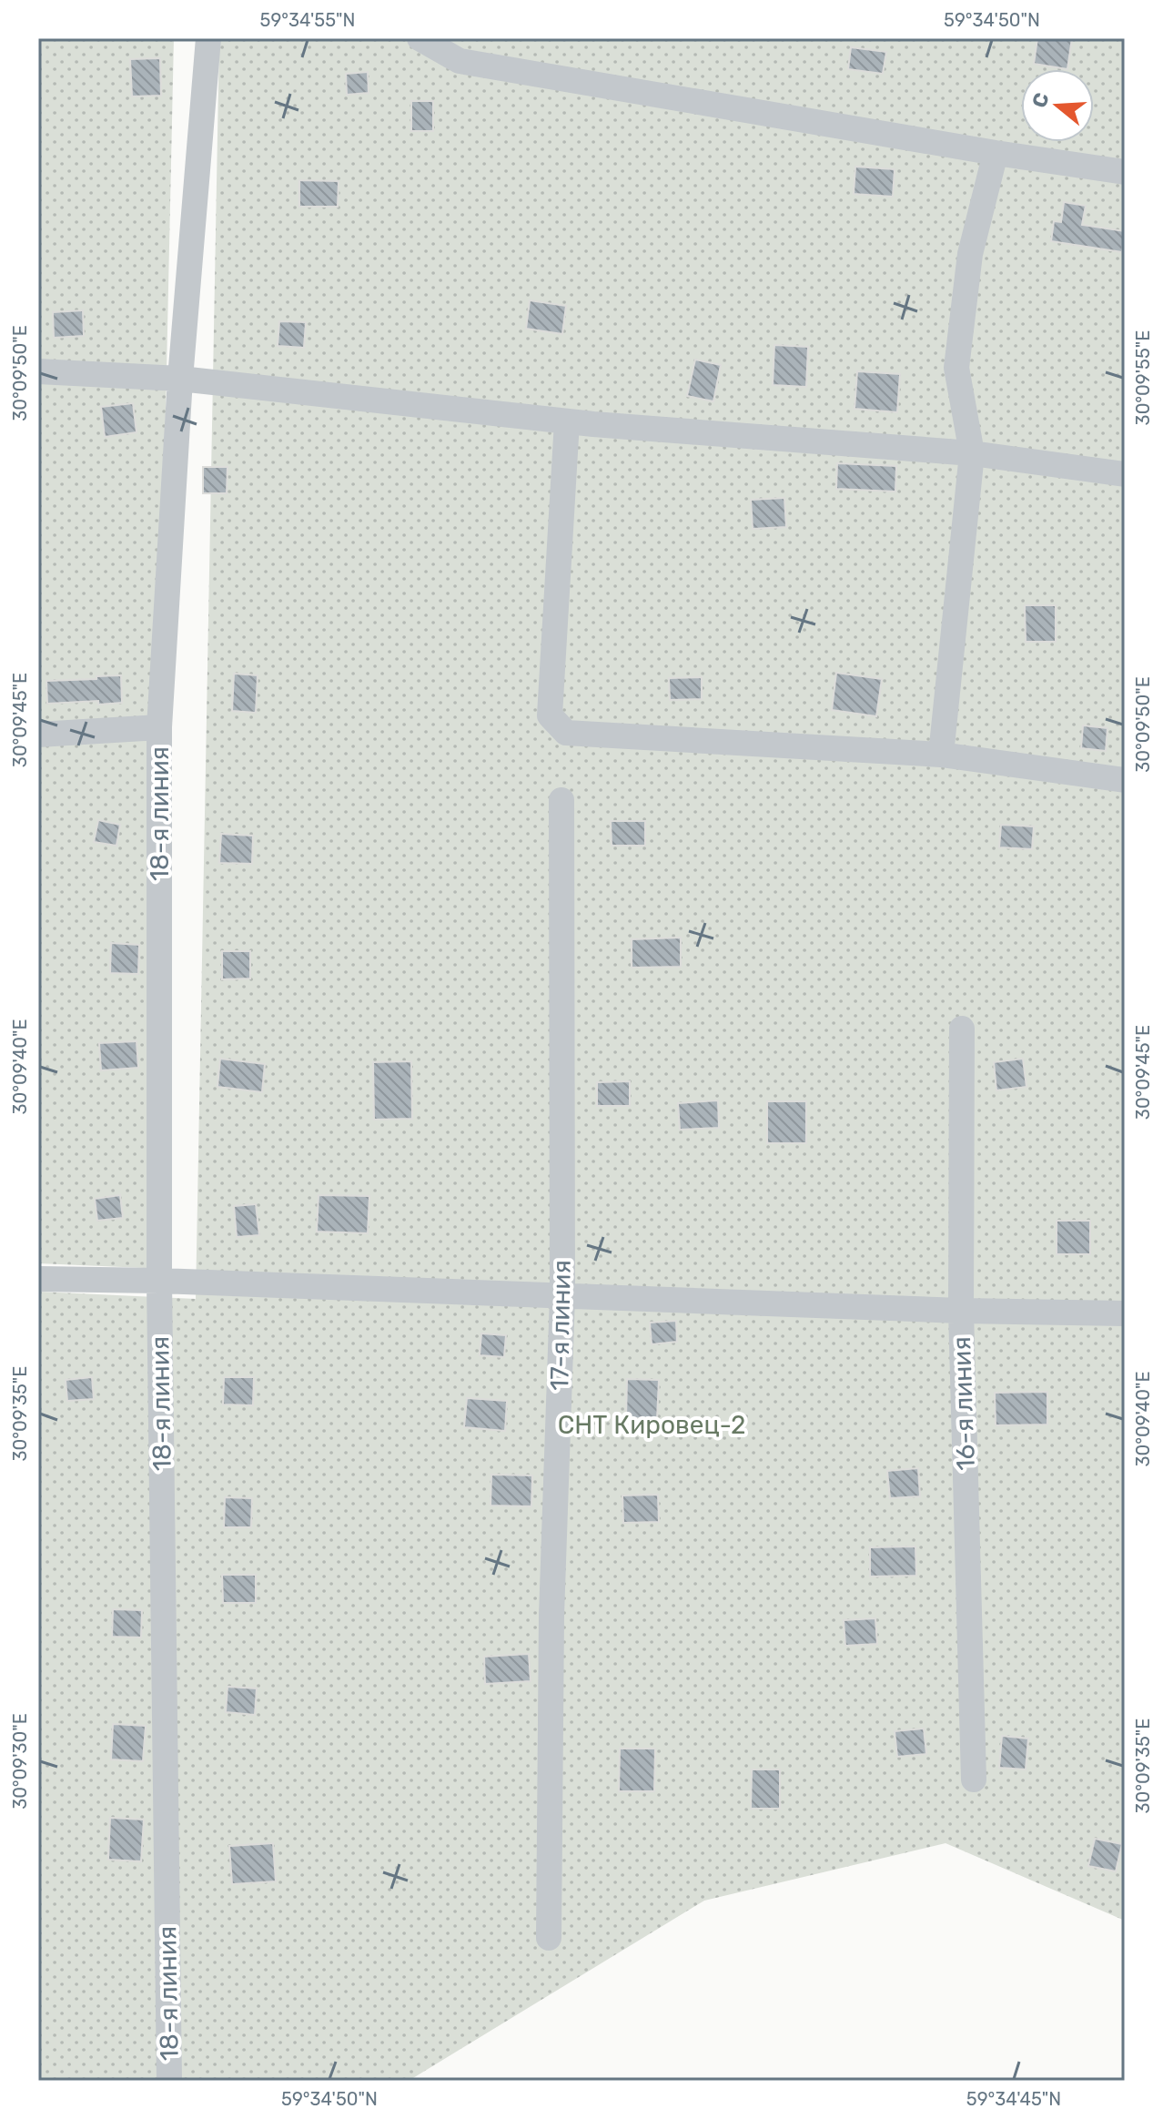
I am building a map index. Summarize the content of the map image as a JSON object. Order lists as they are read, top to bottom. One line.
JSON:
{"streets":{"street":["18-я линия","17-я линия","16-я линия"]},"parks":["СНТ Кировец-2"],"north":"left","coordinates":["59°34'55\"N","59°34'50\"N","30°09'50\"E","30°09'55\"E","30°09'45\"E","30°09'40\"E","30°09'35\"E","30°09'30\"E","59°34'45\"N"]}
